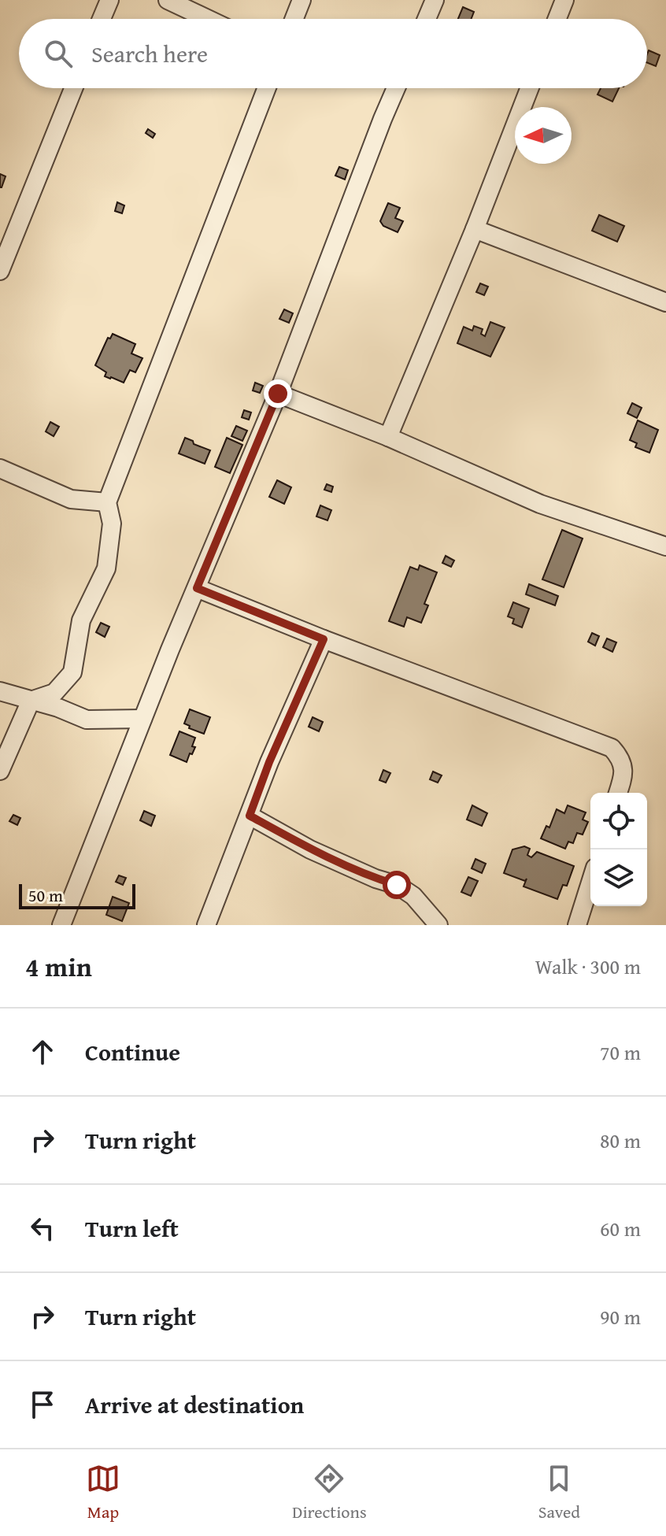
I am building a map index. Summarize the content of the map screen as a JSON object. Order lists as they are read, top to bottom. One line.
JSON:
{"scale_bar":"50 m","north":"left","page":{"search":"Search here","scale":"50 m","heading":["4 min","Walk · 300 m"],"list":[["Continue","70 m"],["Turn right","80 m"],["Turn left","60 m"],["Turn right","90 m"],"Arrive at destination"],"nav":["Map","Directions","Saved"]}}
